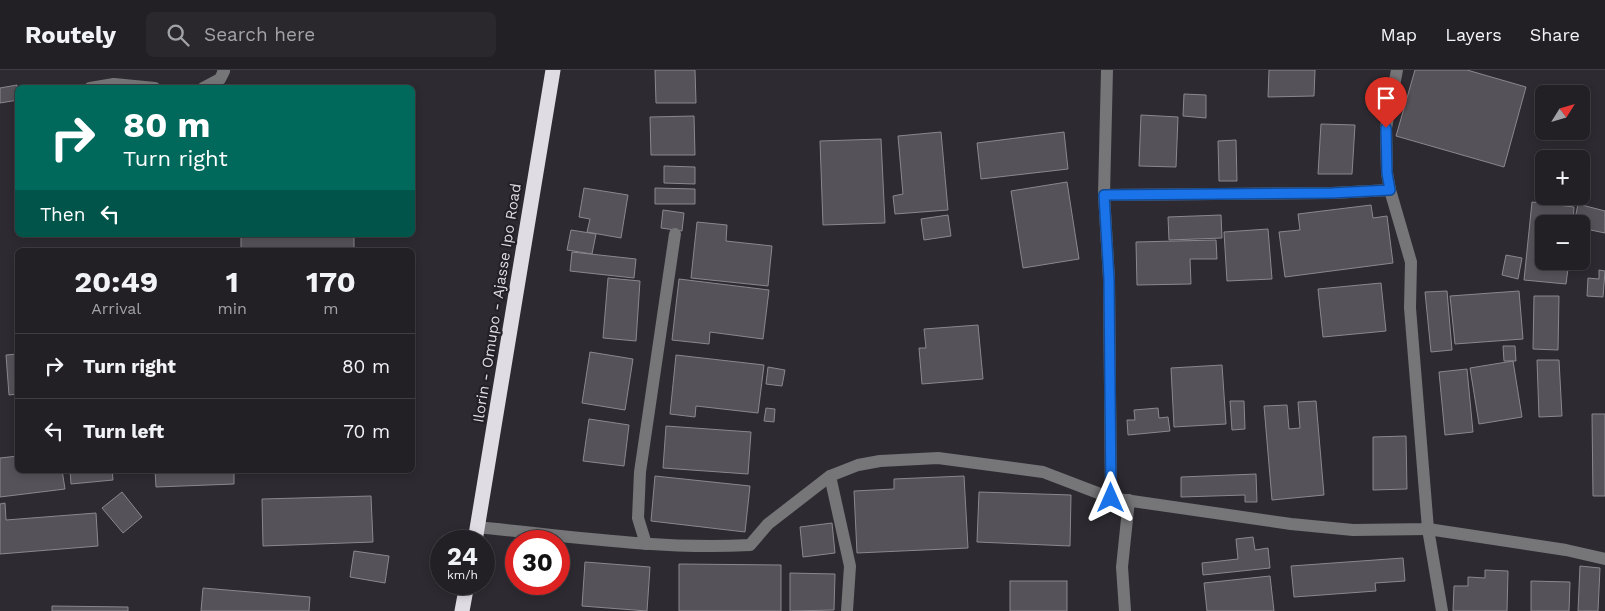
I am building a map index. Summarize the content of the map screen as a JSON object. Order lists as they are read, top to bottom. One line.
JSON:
{"streets":{"highway":["Ilorin - Omupo - Ajasse Ipo Road"]},"north":"top right","page":{"header":"Routely","search":"Search here","nav":["Map","Layers","Share"],"map_buttons":["+","−"],"turn":["80 m","Turn right"],"then":"Then","eta":["20:49","Arrival","1","min","170","m"],"list":[{"name":"Turn right","value":"80 m"},{"name":"Turn left","value":"70 m"}],"speed":"24 km/h","limit":"30"}}
